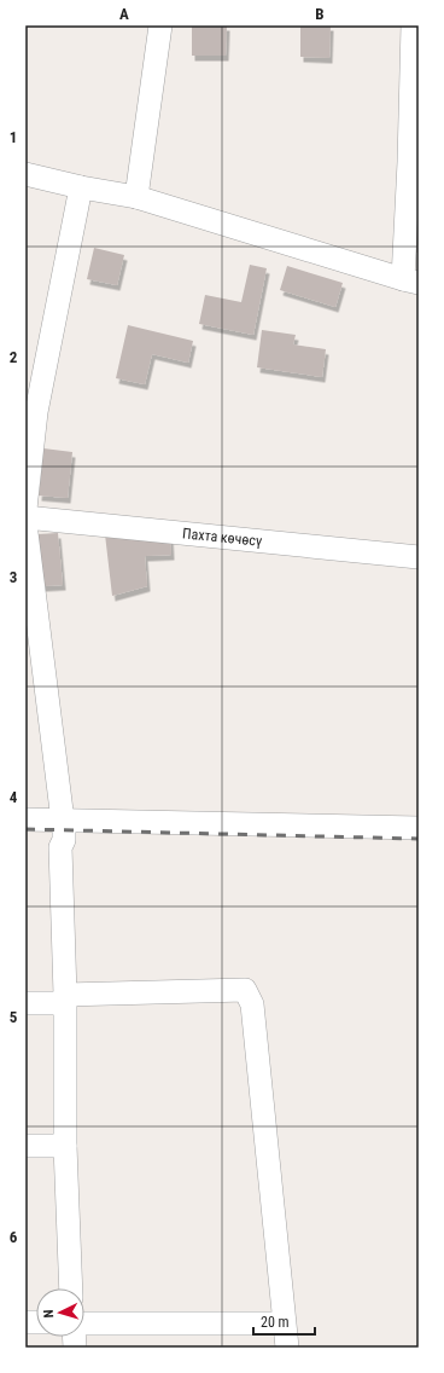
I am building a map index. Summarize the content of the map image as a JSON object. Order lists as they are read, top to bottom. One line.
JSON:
{"streets":{"street":["Пахта көчөсү"]},"scale_bar":"20 m","north":"left","grid":{"columns":["A","B"],"rows":["1","2","3","4","5","6"]}}
